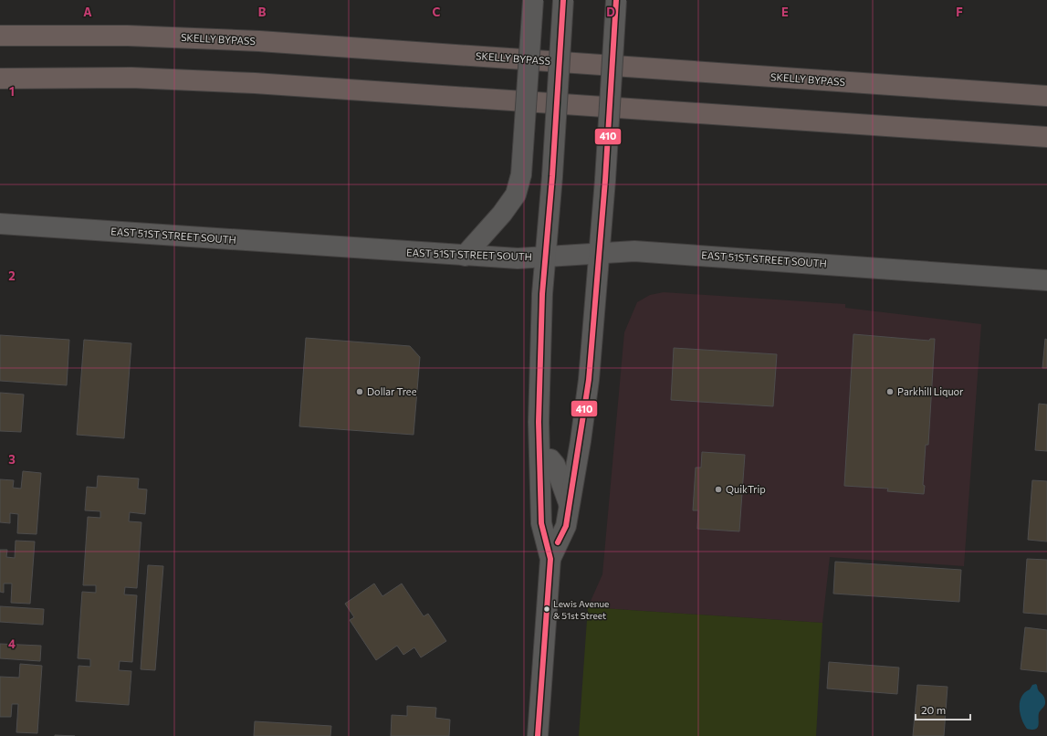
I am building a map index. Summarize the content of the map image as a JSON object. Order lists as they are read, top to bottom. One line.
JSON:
{"streets":{"highway":["SKELLY BYPASS"],"main road":["EAST 51ST STREET SOUTH"]},"places":["Dollar Tree","Parkhill Liquor","QuikTrip","Lewis Avenue & 51st Street"],"lines":["transit line 410"],"scale_bar":"20 m","grid":{"columns":["A","B","C","D","E","F"],"rows":["1","2","3","4"]}}
